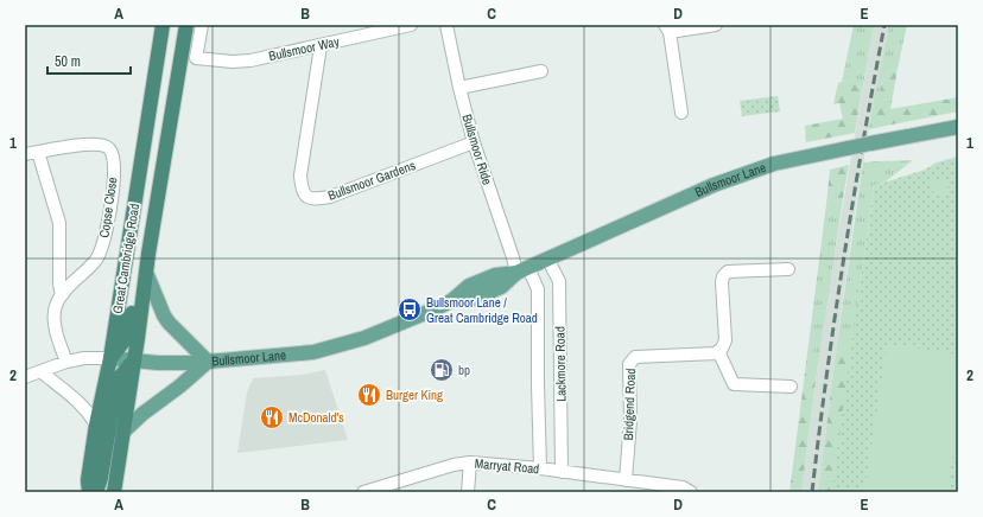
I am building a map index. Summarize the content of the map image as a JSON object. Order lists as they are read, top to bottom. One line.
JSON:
{"streets":{"highway":["Great Cambridge Road"],"main road":["Bullsmoor Lane"],"street":["Bullsmoor Way","Bullsmoor Ride","Bullsmoor Gardens","Copse Close","Lackmore Road","Bridgend Road","Marryat Road"]},"crossings":[["Bullsmoor Way","Bullsmoor Gardens"],["Bullsmoor Ride","Bullsmoor Gardens"],["Bullsmoor Ride","Bullsmoor Lane"],["Bullsmoor Ride","Lackmore Road"],["Bullsmoor Lane","Great Cambridge Road"],["Bullsmoor Lane","Lackmore Road"],["Lackmore Road","Marryat Road"],["Bridgend Road","Marryat Road"]],"places":{"bus stop":["Bullsmoor Lane / Great Cambridge Road"],"fuel station":["bp"],"restaurant":["Burger King","McDonald's"]},"scale_bar":"50 m","grid":{"columns":["A","B","C","D","E"],"rows":["1","2"]}}
